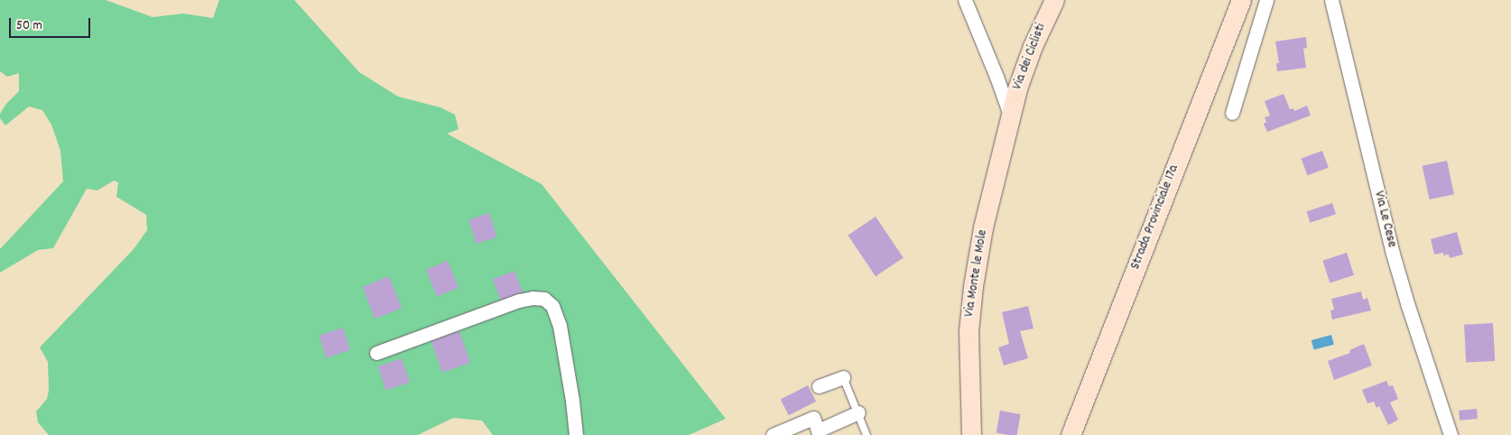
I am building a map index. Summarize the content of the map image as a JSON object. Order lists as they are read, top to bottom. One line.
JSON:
{"streets":{"main road":["Via dei Ciclisti","Strada Provinciale 17a","Via Monte le Mole"],"street":["Via Le Cese"]},"crossings":[["Via dei Ciclisti","Via Monte le Mole"]],"scale_bar":"50 m"}
